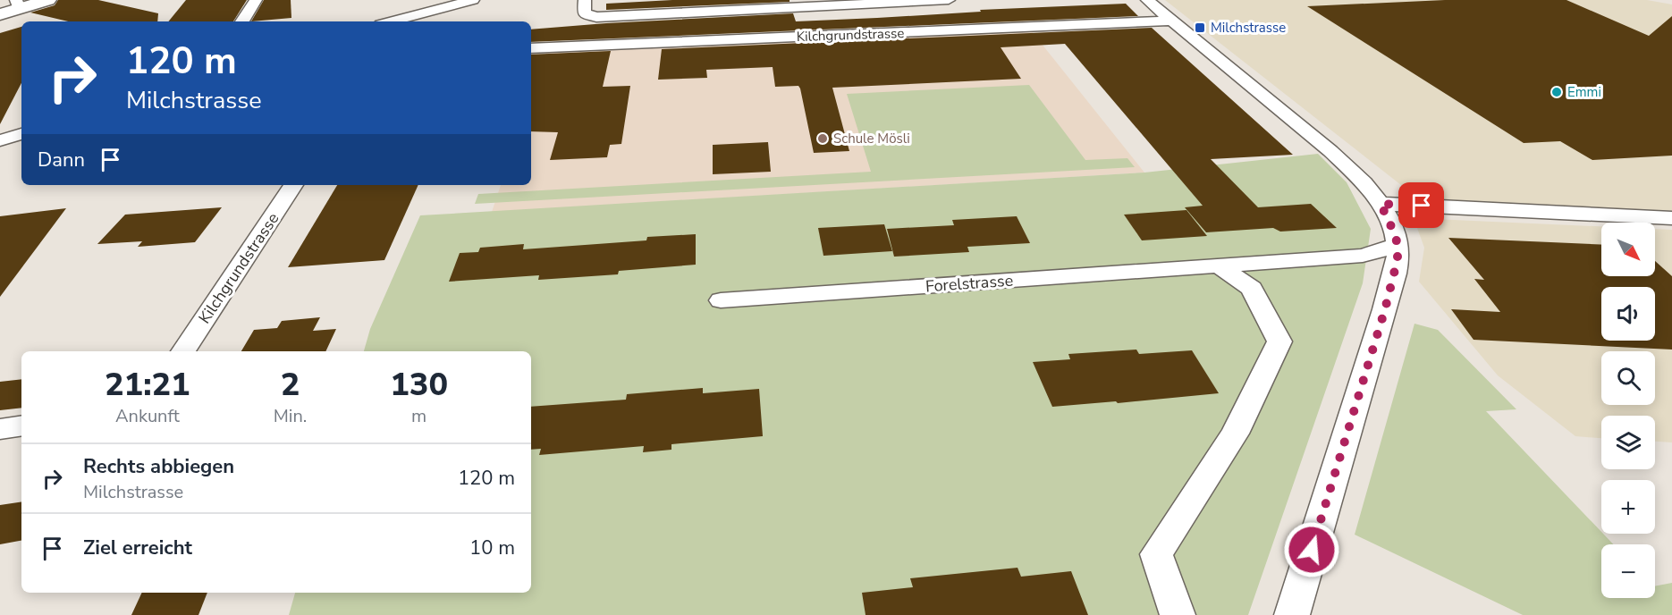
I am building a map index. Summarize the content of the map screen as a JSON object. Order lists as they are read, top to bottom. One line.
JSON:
{"streets":{"street":["Kilchgrundstrasse","Forelstrasse"]},"places":{"transit":["Milchstrasse"],"other":["Emmi","Schule Mösli"]},"north":"bottom right","page":{"turn":["120 m","Milchstrasse"],"then":"Dann","map_buttons":["+","−"],"eta":["21:21","Ankunft","2","Min.","130","m"],"list":[{"name":"Rechts abbiegen","note":"Milchstrasse","value":"120 m"},{"name":"Ziel erreicht","value":"10 m"}]}}
